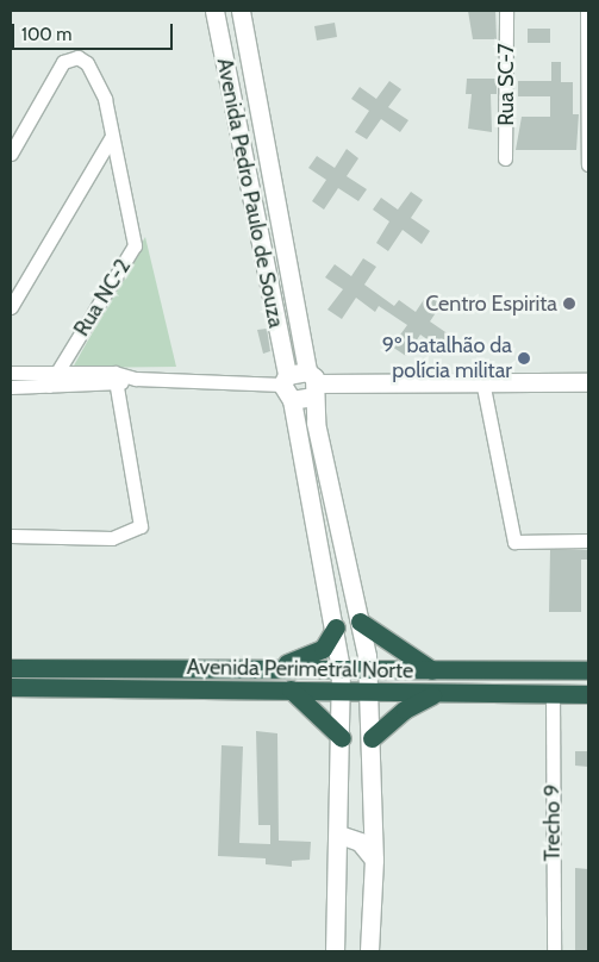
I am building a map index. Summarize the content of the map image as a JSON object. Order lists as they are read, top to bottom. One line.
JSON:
{"streets":{"highway":["Avenida Perimetral Norte"],"main road":["Avenida Pedro Paulo de Souza"],"street":["Rua SC-7","Rua NC-2","Trecho 9"]},"crossings":[["Avenida Pedro Paulo de Souza","Avenida Perimetral Norte"],["Avenida Perimetral Norte","Trecho 9"]],"places":["Centro Espirita","9º batalhão da polícia militar"],"scale_bar":"100 m"}
